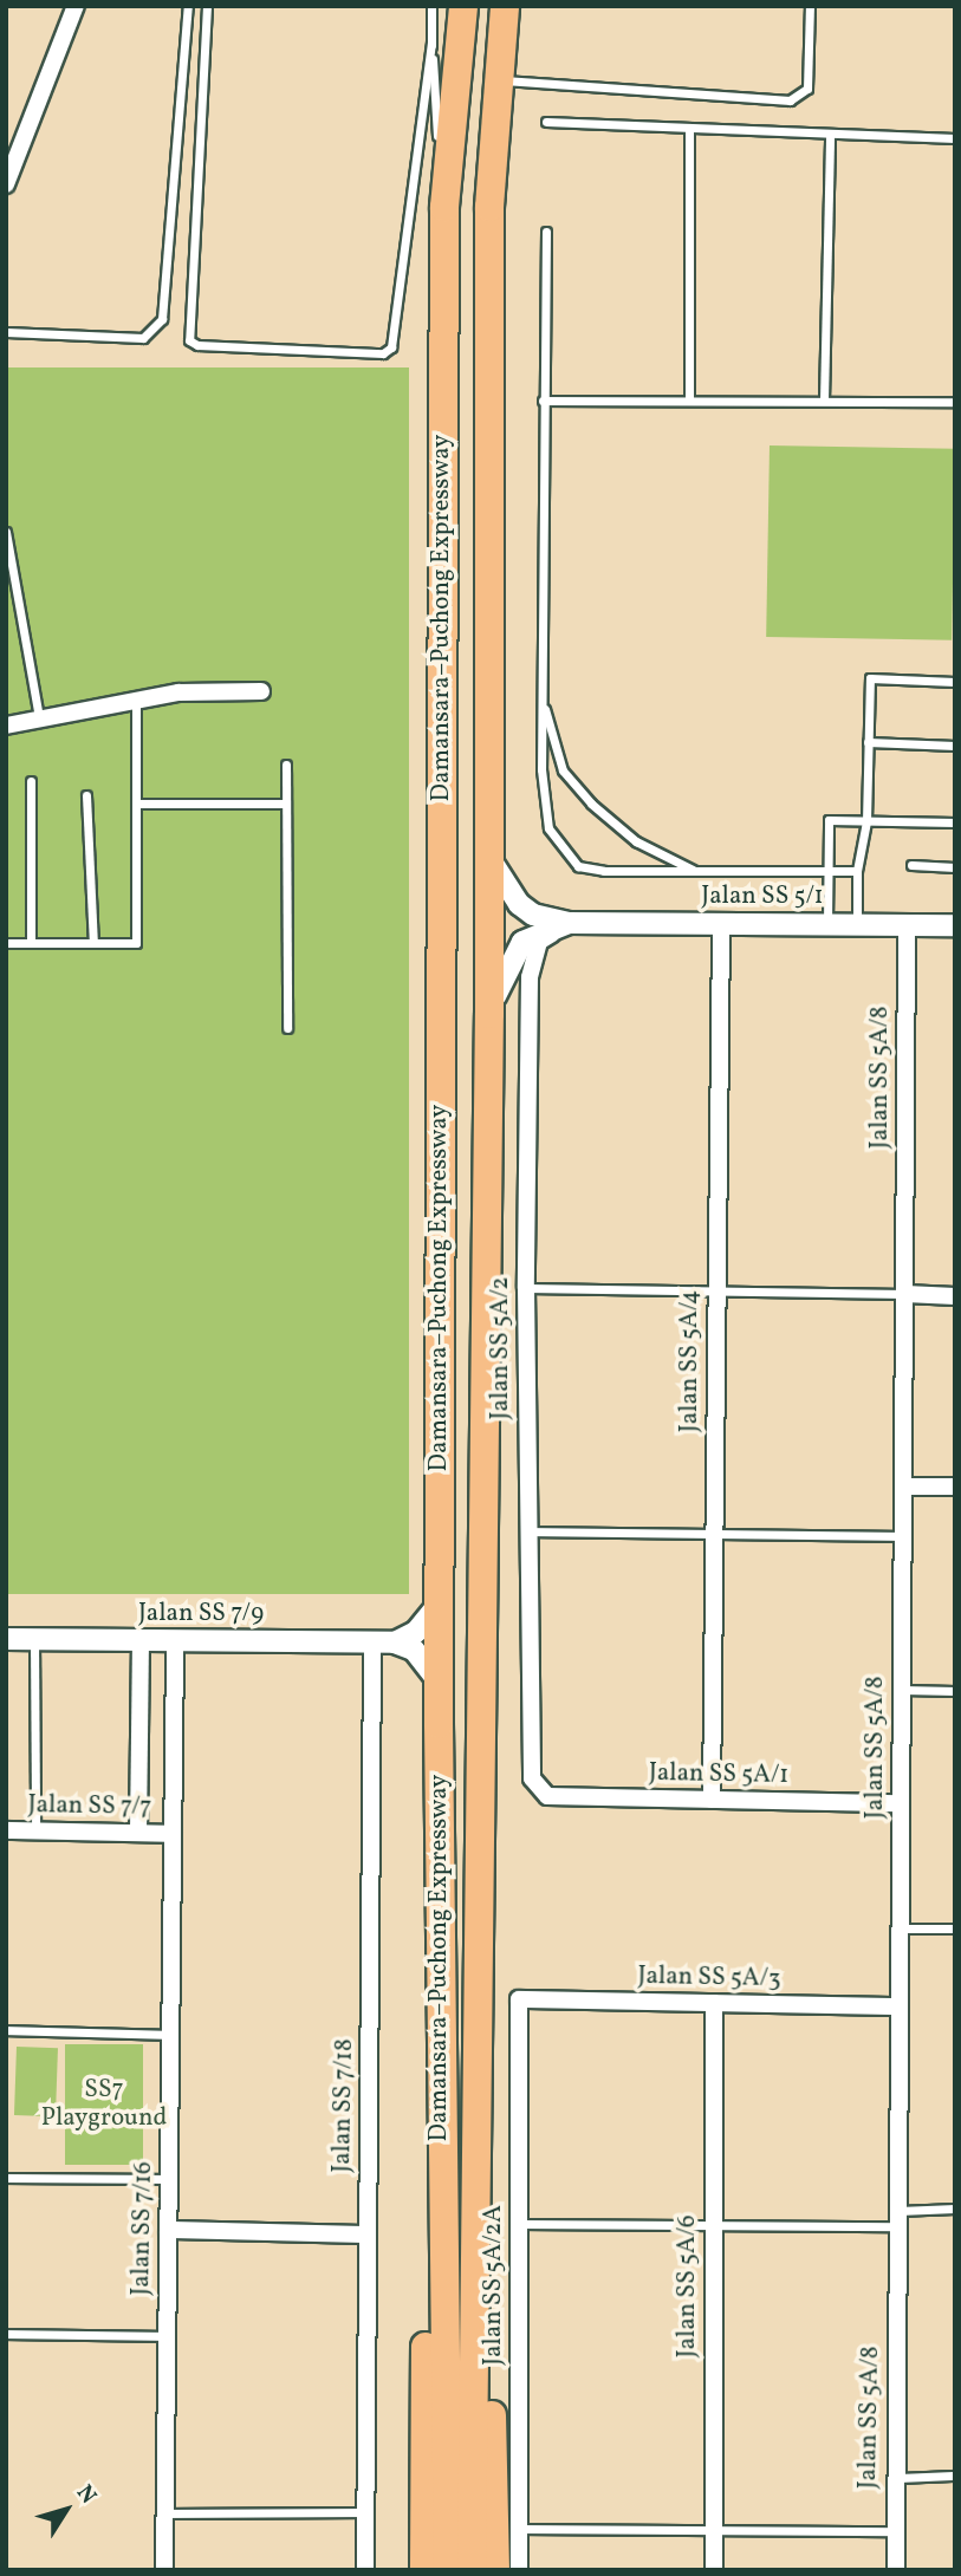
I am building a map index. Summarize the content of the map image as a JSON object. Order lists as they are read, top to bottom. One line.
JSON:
{"streets":{"highway":["Damansara–Puchong Expressway"],"street":["Jalan SS 5/1","Jalan SS 5A/8","Jalan SS 5A/2","Jalan SS 5A/4","Jalan SS 7/9","Jalan SS 5A/1","Jalan SS 7/7","Jalan SS 5A/3","Jalan SS 7/18","Jalan SS 7/16","Jalan SS 5A/2A","Jalan SS 5A/6"]},"crossings":[["Damansara–Puchong Expressway","Jalan SS 5/1"],["Jalan SS 5/1","Jalan SS 5A/8"],["Jalan SS 5/1","Jalan SS 5A/2"],["Jalan SS 5/1","Jalan SS 5A/4"],["Jalan SS 5A/8","Jalan SS 5A/1"],["Jalan SS 5A/8","Jalan SS 5A/3"],["Jalan SS 5A/2","Jalan SS 5A/1"],["Jalan SS 5A/4","Jalan SS 5A/1"],["Jalan SS 7/9","Jalan SS 7/18"],["Jalan SS 7/9","Jalan SS 7/16"],["Jalan SS 7/7","Jalan SS 7/16"],["Jalan SS 5A/3","Jalan SS 5A/2A"],["Jalan SS 5A/3","Jalan SS 5A/6"]],"parks":["SS7 Playground"],"north":"top right"}
